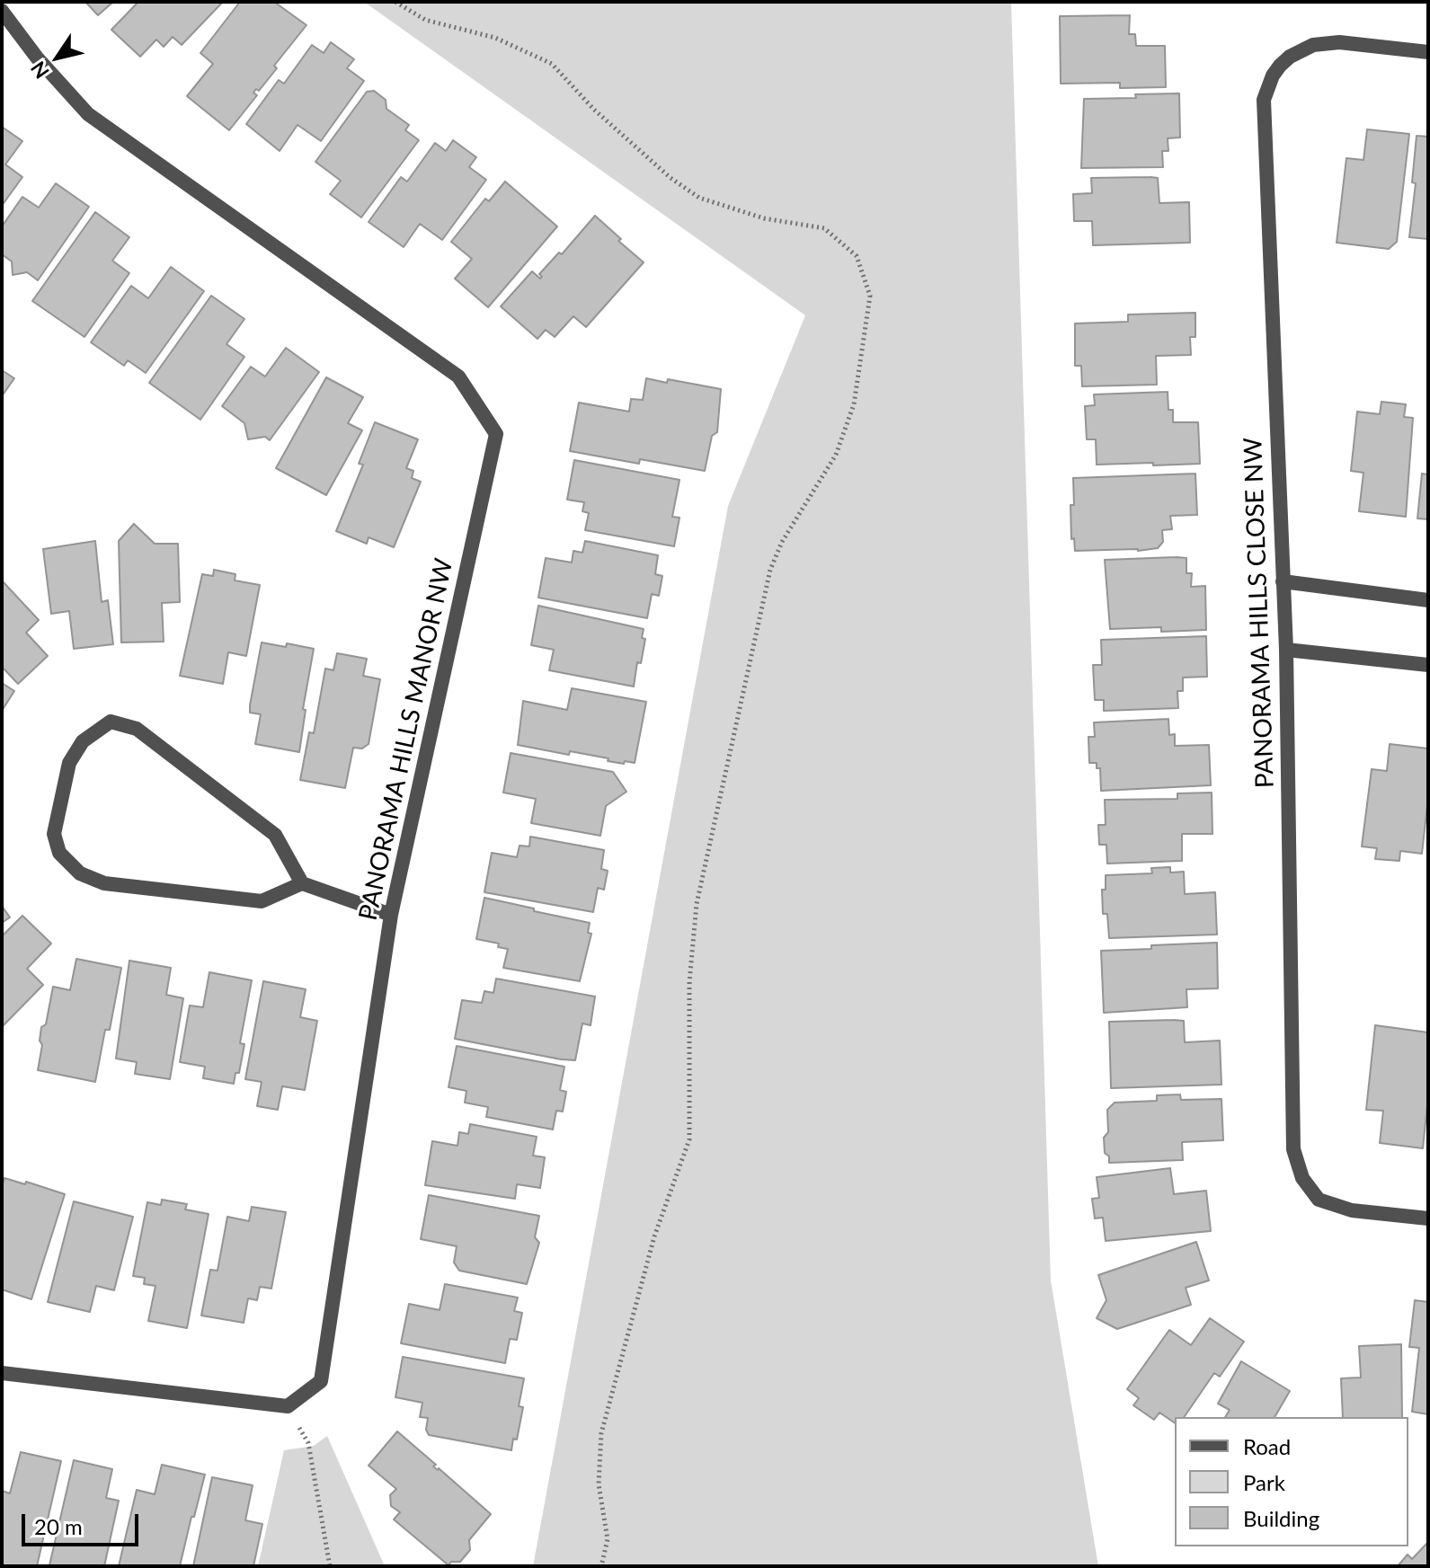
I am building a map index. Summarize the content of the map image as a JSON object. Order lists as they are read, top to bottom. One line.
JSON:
{"streets":{"street":["PANORAMA HILLS CLOSE NW","PANORAMA HILLS MANOR NW"]},"legend":["Road","Park","Building"],"scale_bar":"20 m","north":"bottom left"}
